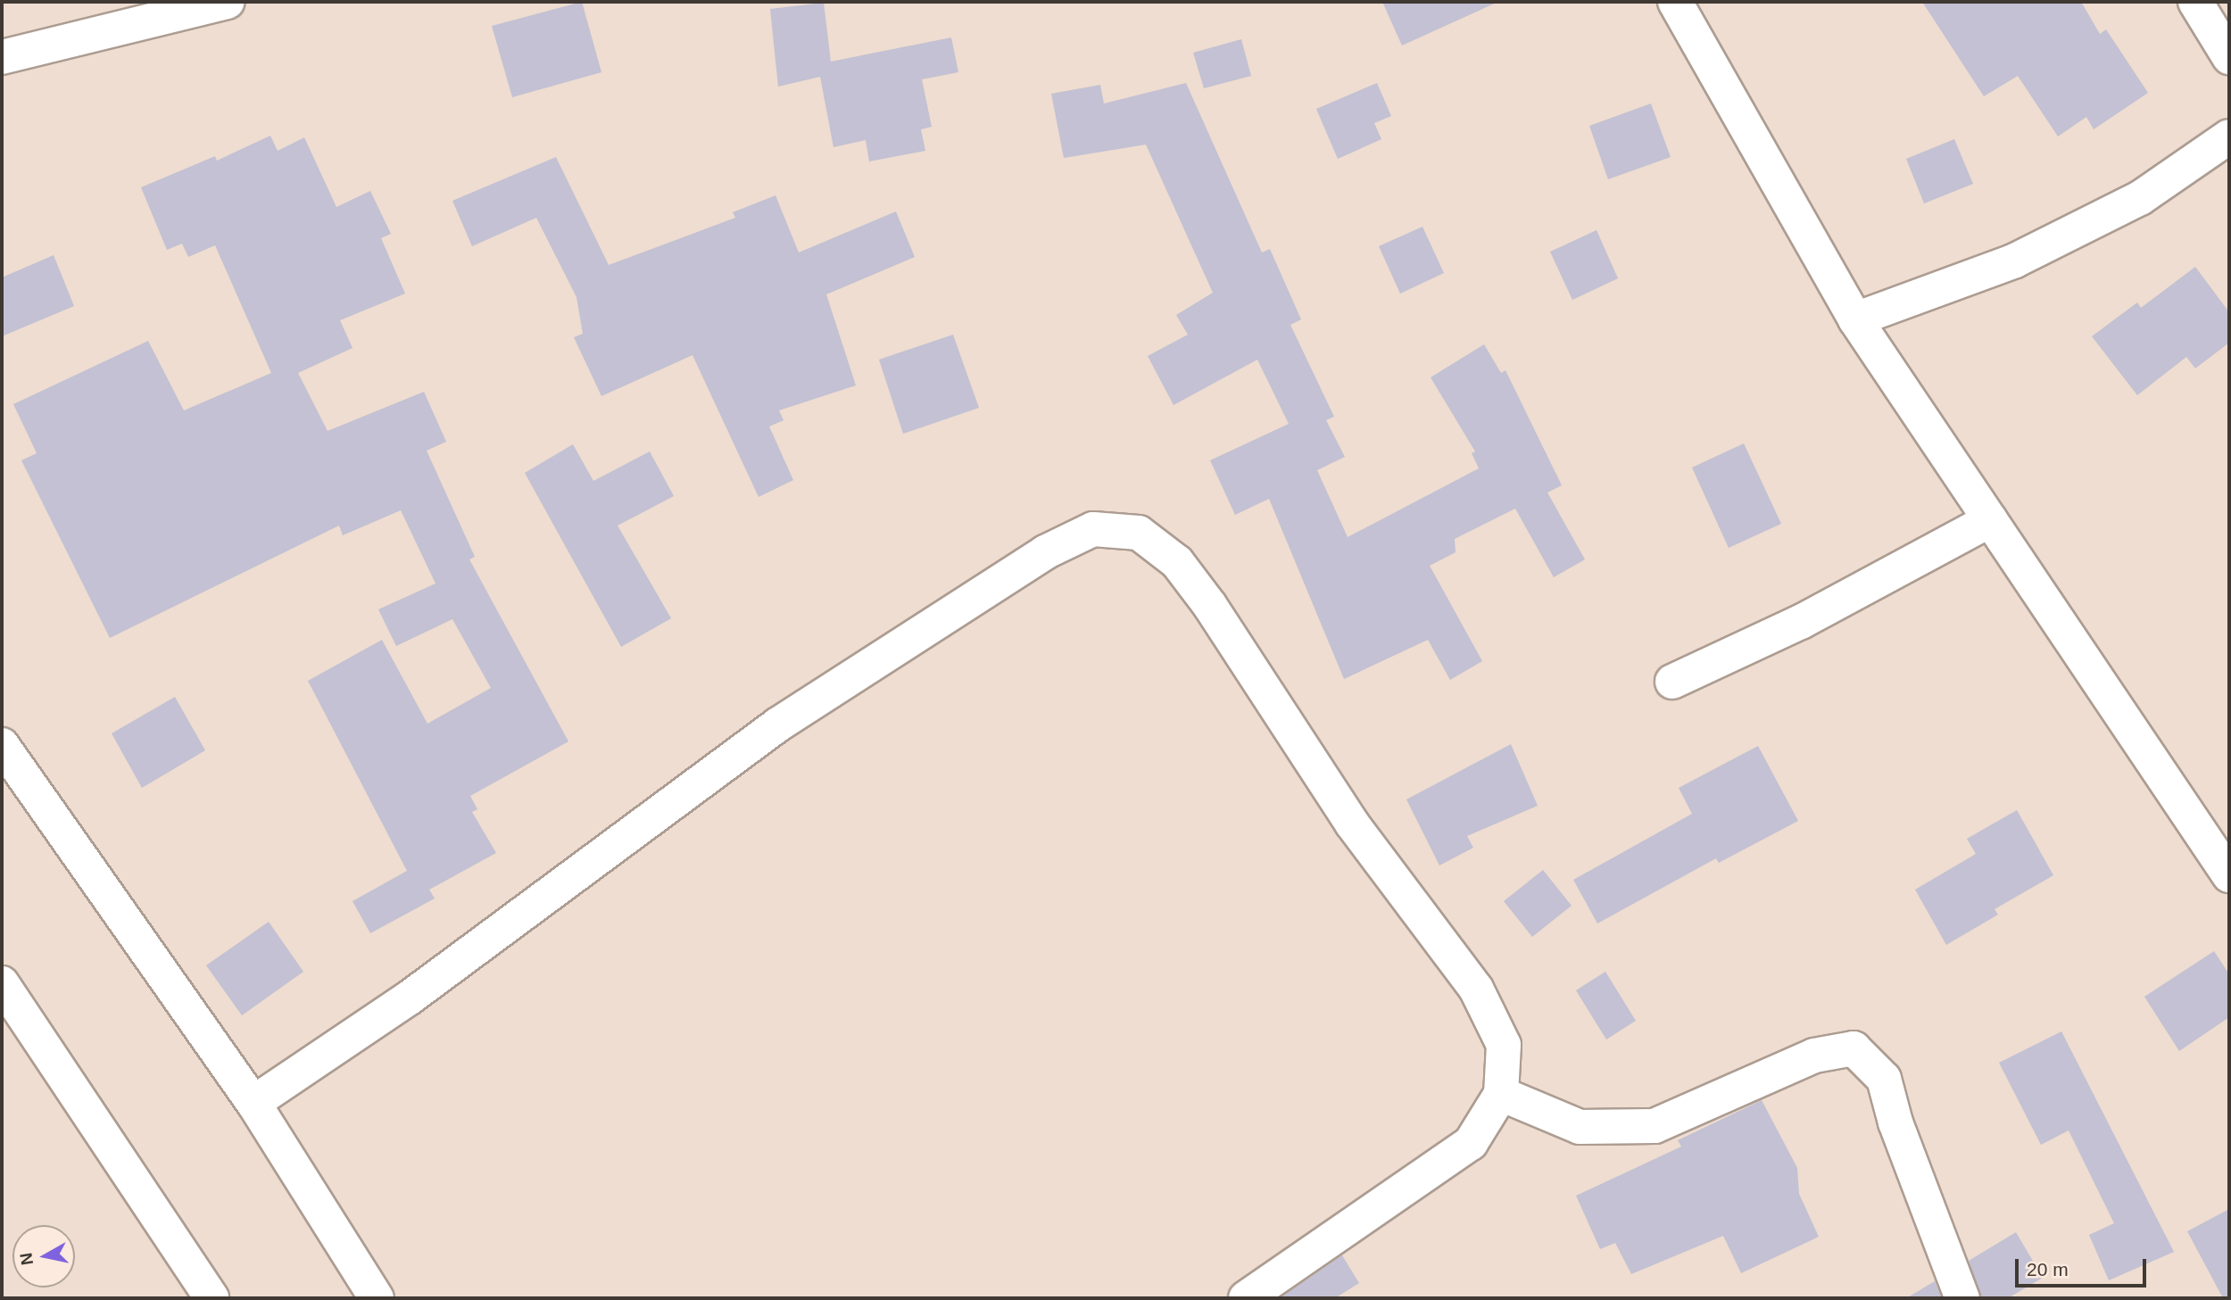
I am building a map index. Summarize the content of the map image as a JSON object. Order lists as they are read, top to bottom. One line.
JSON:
{"scale_bar":"20 m","north":"left"}
